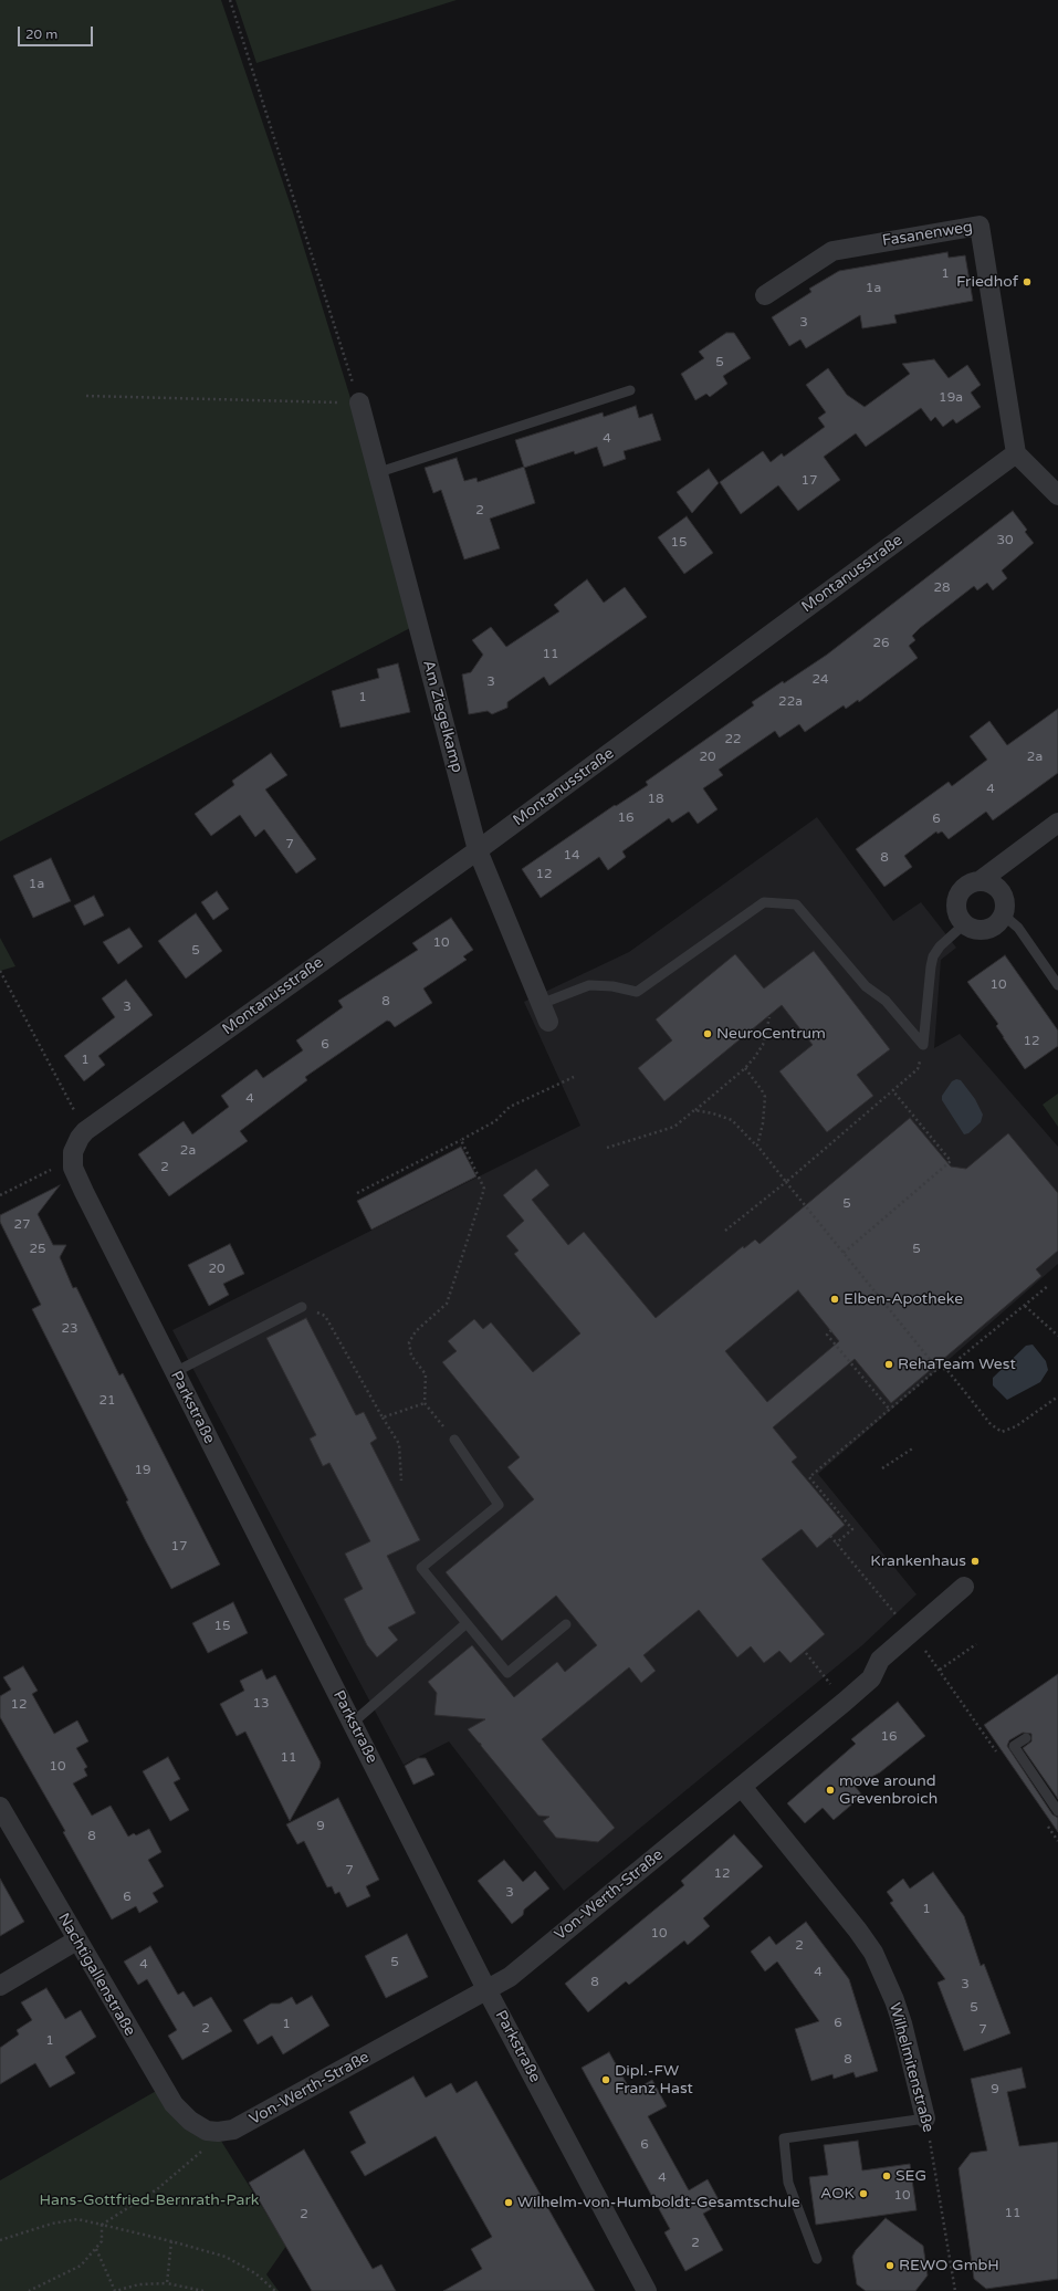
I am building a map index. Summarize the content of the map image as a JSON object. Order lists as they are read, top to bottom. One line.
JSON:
{"streets":{"street":["Fasanenweg","Montanusstraße","Am Ziegelkamp","Parkstraße","Von-Werth-Straße","Nachtigallenstraße","Wilhelmitenstraße"]},"crossings":[["Fasanenweg","Montanusstraße"],["Montanusstraße","Am Ziegelkamp"],["Montanusstraße","Parkstraße"],["Parkstraße","Von-Werth-Straße"],["Von-Werth-Straße","Nachtigallenstraße"],["Von-Werth-Straße","Wilhelmitenstraße"]],"parks":["Hans-Gottfried-Bernrath-Park"],"places":["Friedhof","NeuroCentrum","Elben-Apotheke","RehaTeam West","Krankenhaus","move around Grevenbroich","Dipl.-FW Franz Hast","SEG","AOK","Wilhelm-von-Humboldt-Gesamtschule","REWO GmbH"],"house_numbers":["1","1a","3","5","19a","4","17","2","30","15","28","26","11","24","3","1","22a","22","20","2a","4","18","16","6","7","14","8","12","1a","10","5","10","8","3","12","6","1","4","2a","2","5","27","25","5","20","23","21","19","17","15","13","12","16","11","10","9","8","7","12","3","6","1","10","2","5","4","4","8","3","5","6","1","2","7","1","8","9","6","4","10","11","2","2"],"scale_bar":"20 m"}
